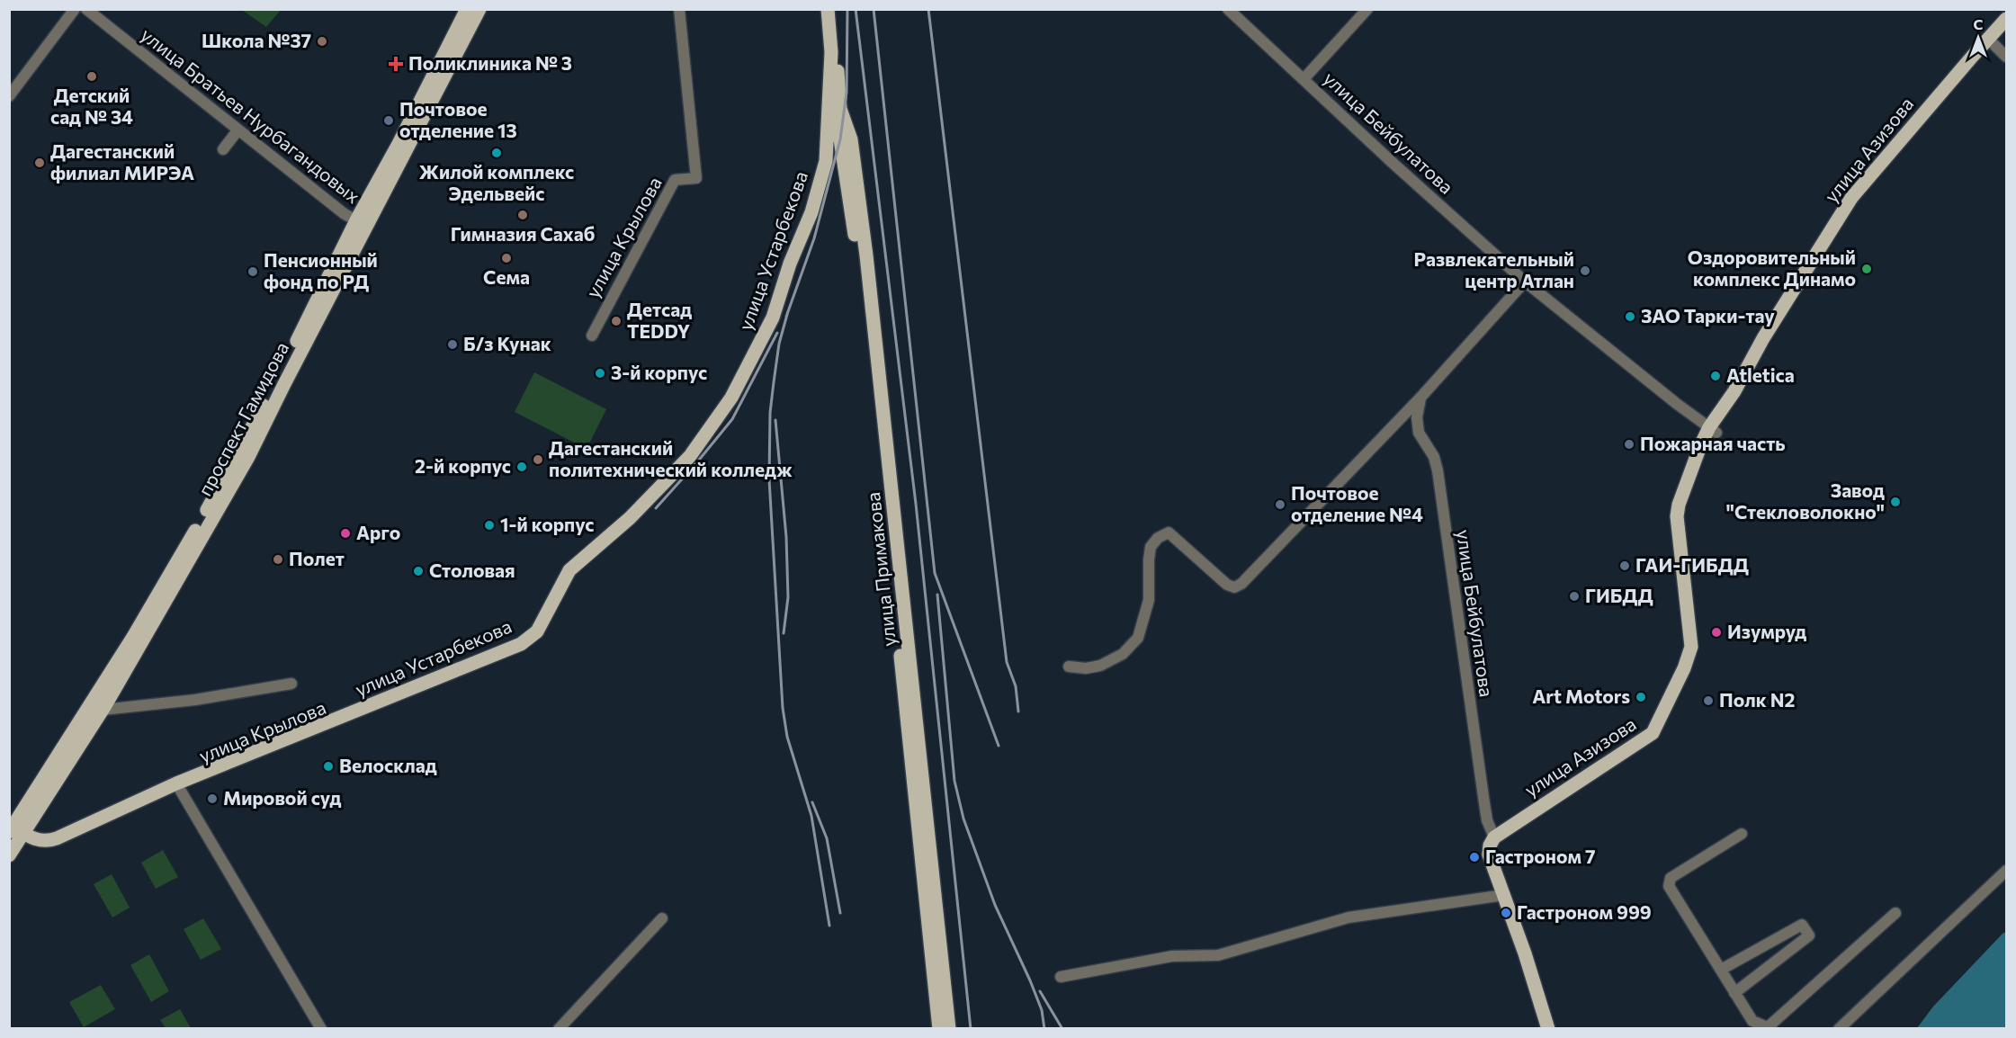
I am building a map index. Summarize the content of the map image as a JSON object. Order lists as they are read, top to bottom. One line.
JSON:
{"streets":{"main road":["улица Азизова","улица Крылова","улица Устарбекова","проспект Гамидова","улица Примакова"],"street":["улица Братьев Нурбагандовых","улица Бейбулатова"]},"crossings":[["улица Братьев Нурбагандовых","проспект Гамидова"],["улица Бейбулатова","улица Азизова"],["улица Крылова","улица Устарбекова"],["улица Крылова","проспект Гамидова"],["улица Крылова","улица Примакова"],["улица Устарбекова","улица Примакова"]],"places":{"other":["Школа №37","Детский сад № 34","Почтовое отделение 13","Жилой комплекс Эдельвейс","Дагестанский филиал МИРЭА","Гимназия Сахаб","Сема","Оздоровительный комплекс Динамо","Развлекательный центр Атлан","Пенсионный фонд по РД","ЗАО Тарки-тау","Детсад TEDDY","Б/з Кунак","3-й корпус","Atletica","Пожарная часть","Дагестанский политехнический колледж","2-й корпус","Завод \"Стекловолокно\"","Почтовое отделение №4","1-й корпус","Арго","Полет","ГАИ-ГИБДД","Столовая","ГИБДД","Изумруд","Art Motors","Полк N2","Велосклад","Мировой суд","Гастроном 7","Гастроном 999"],"health":["Поликлиника № 3"]},"north":"top"}
